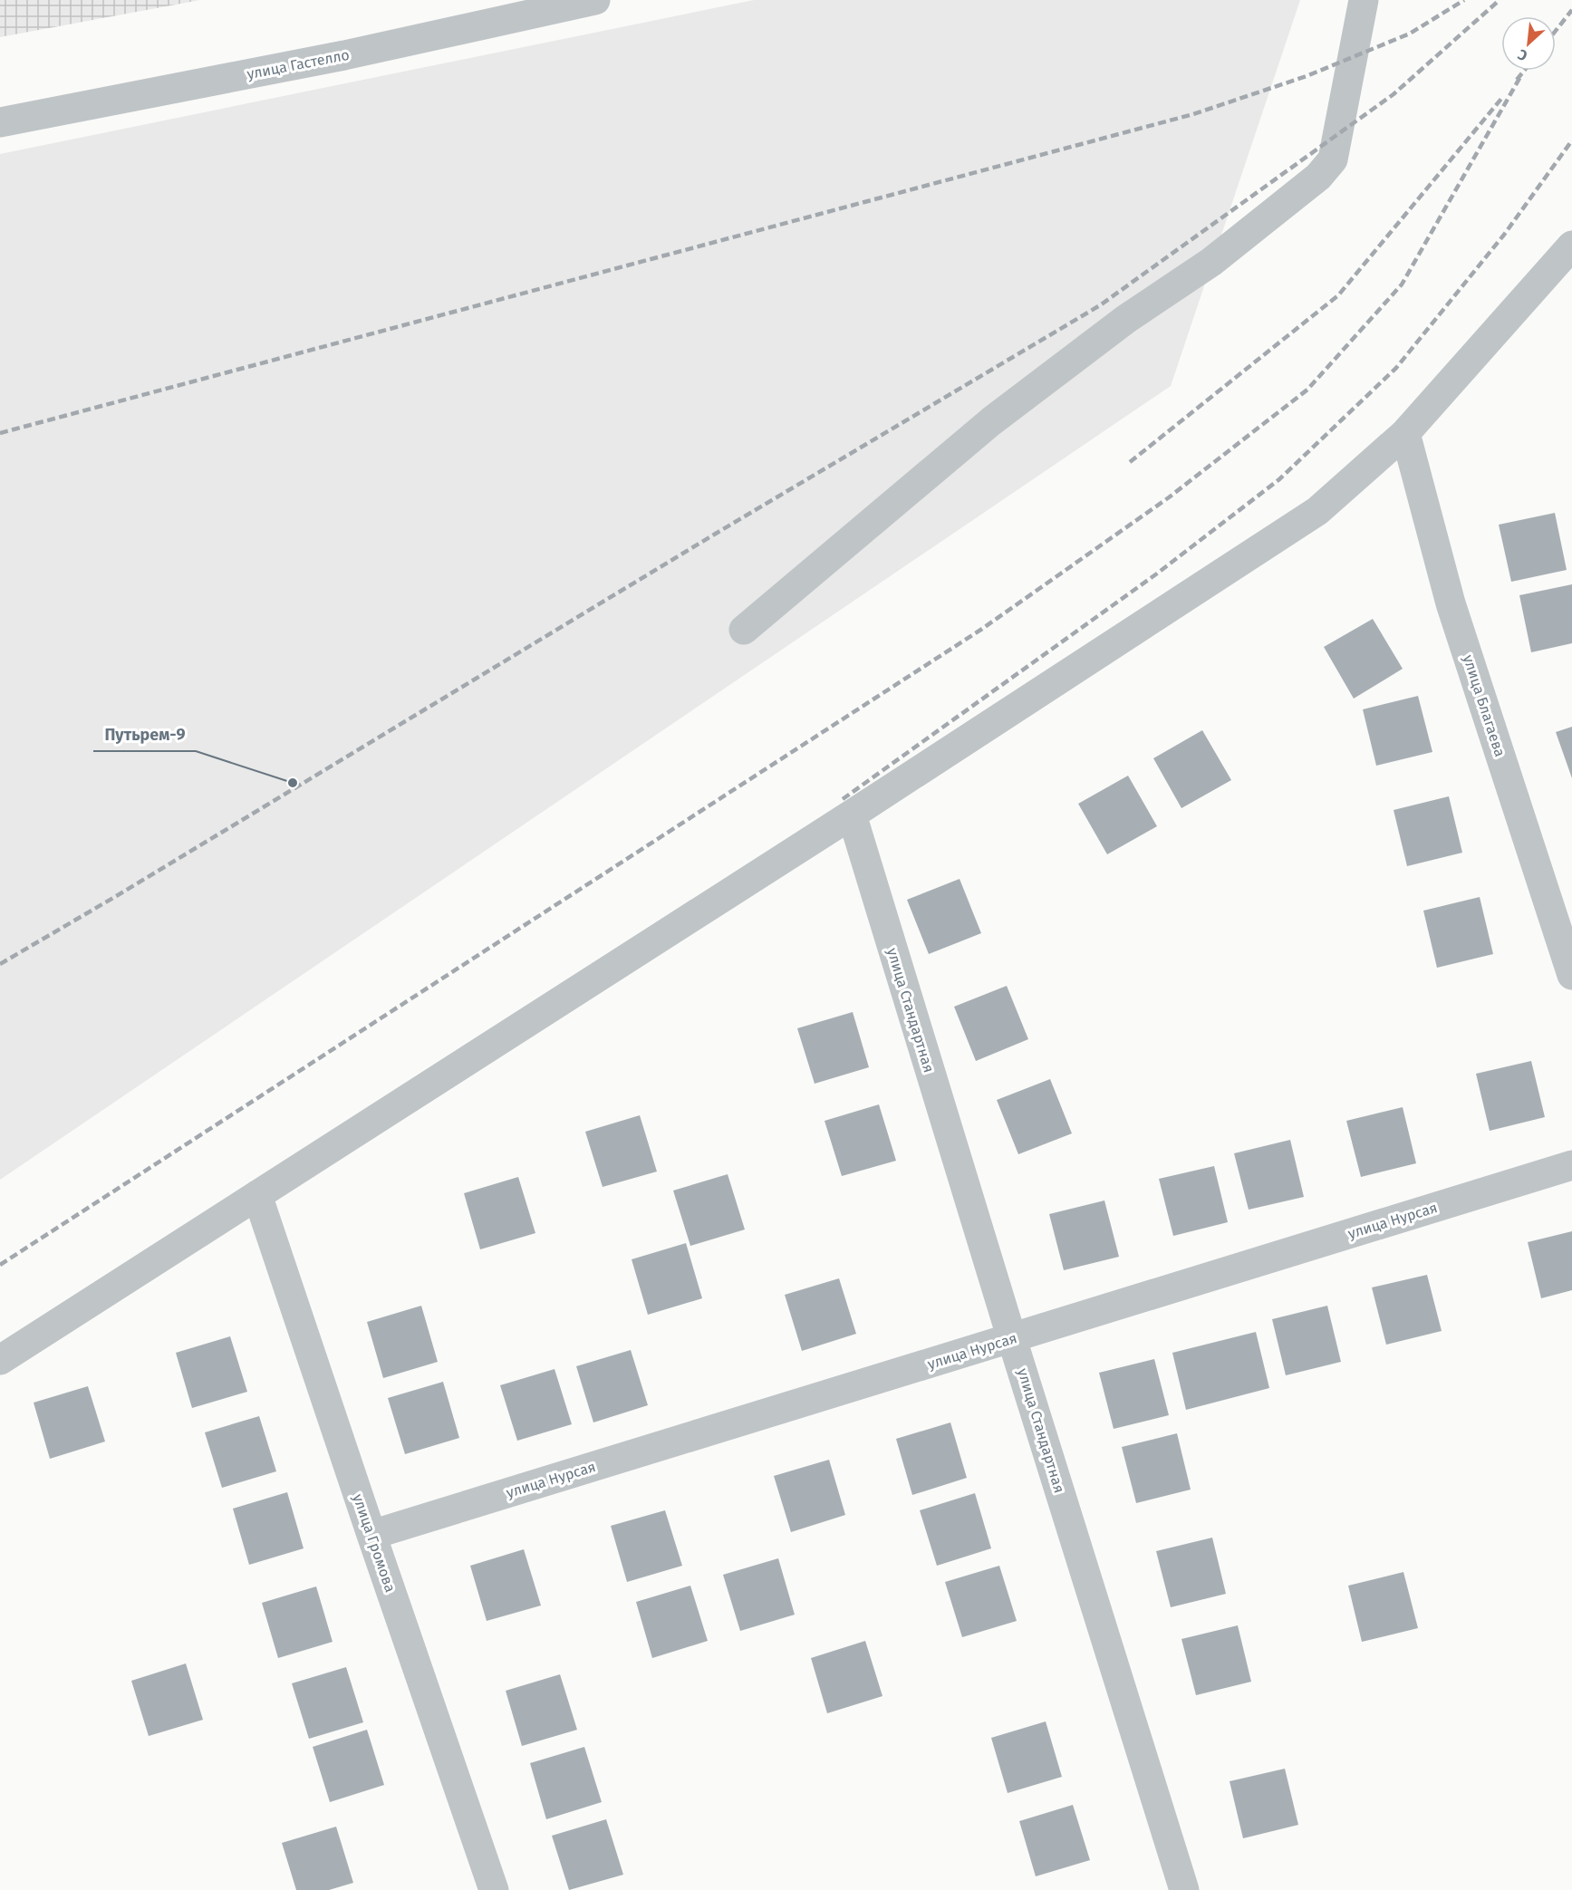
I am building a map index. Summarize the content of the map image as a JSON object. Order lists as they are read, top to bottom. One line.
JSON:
{"streets":{"street":["улица Гастелло","улица Благаева","улица Стандартная","улица Нурсая","улица Громова"]},"crossings":[["улица Стандартная","улица Нурсая"],["улица Нурсая","улица Громова"]],"places":["Путьрем-9"],"north":"bottom left"}
